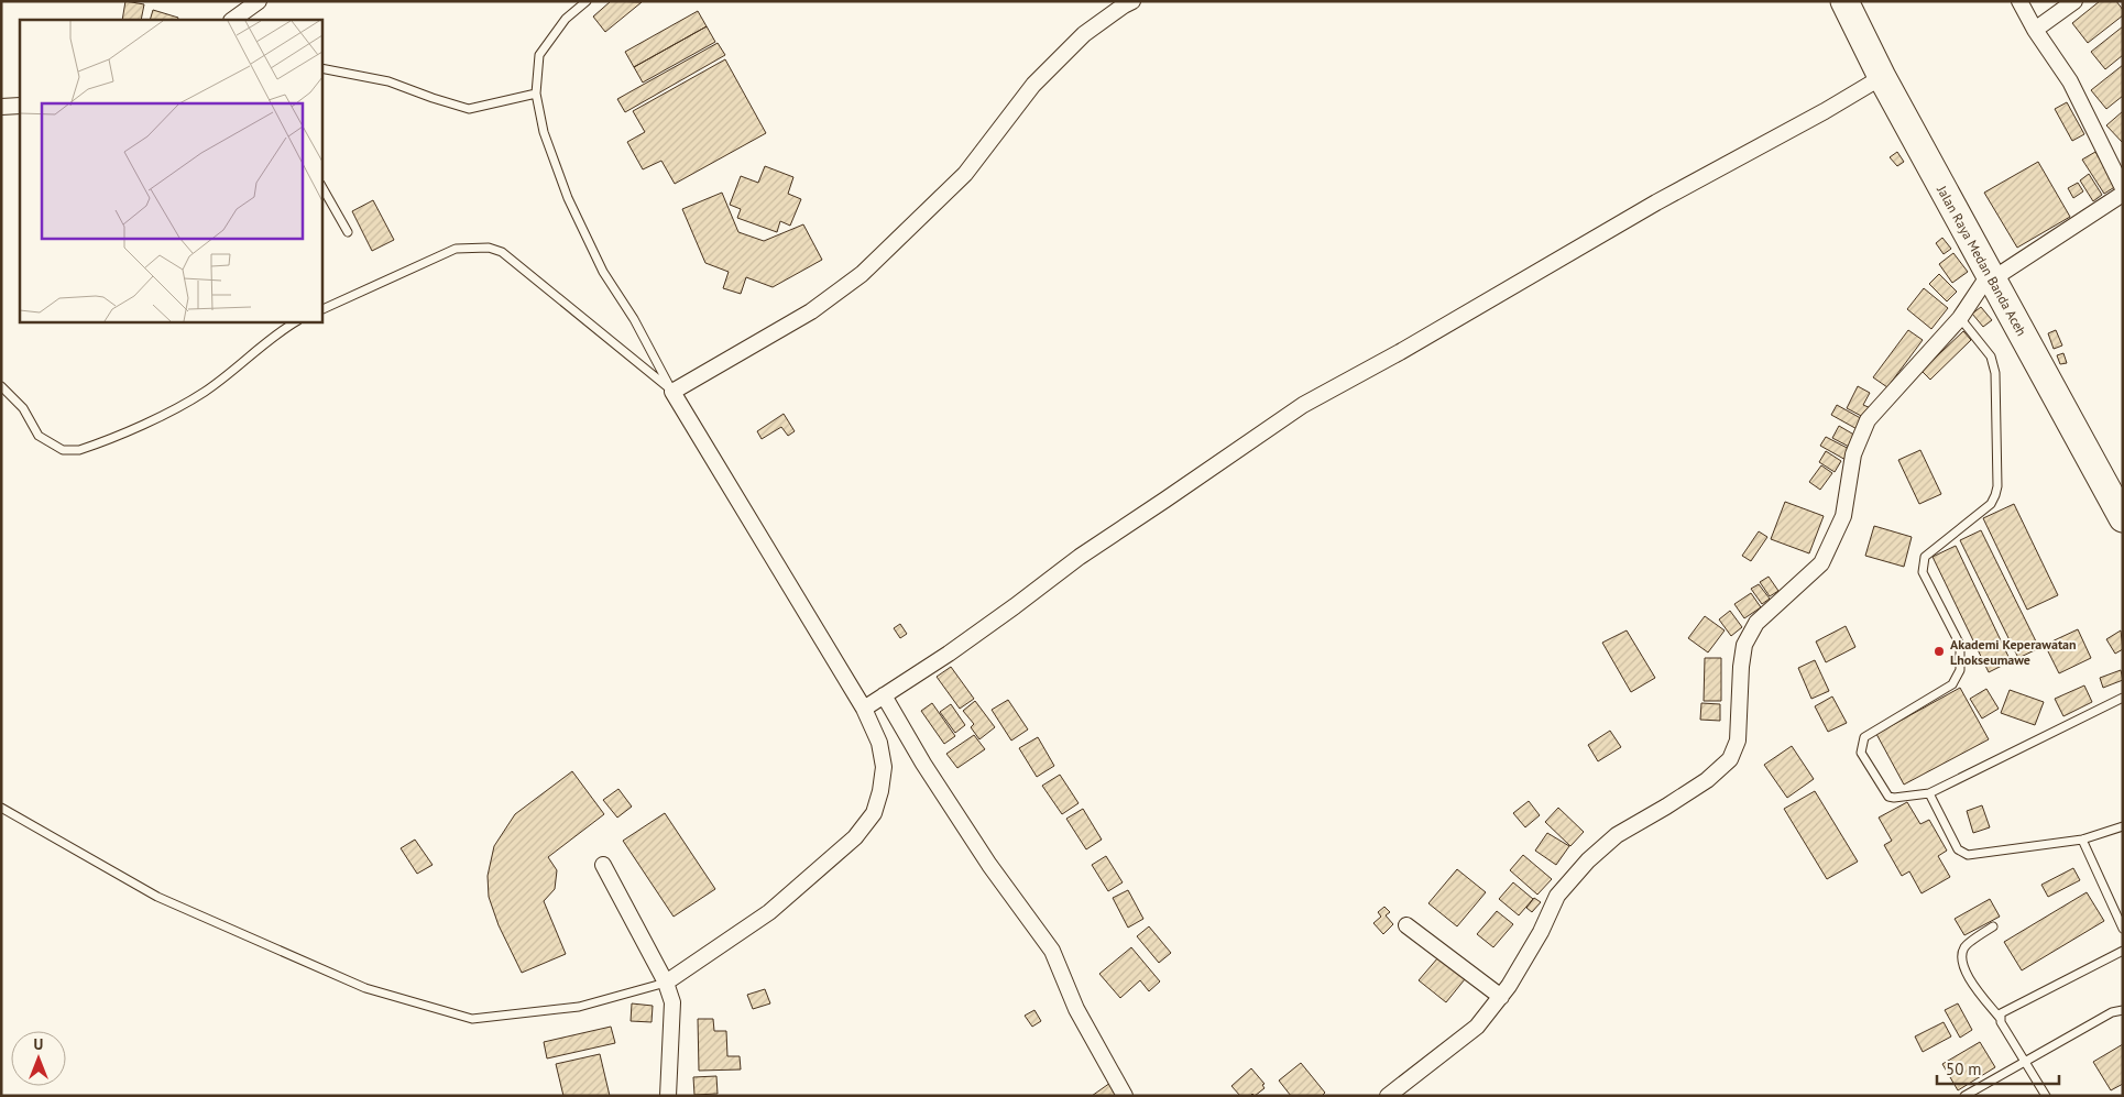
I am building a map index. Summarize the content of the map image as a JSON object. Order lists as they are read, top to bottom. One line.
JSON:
{"streets":{"highway":["Jalan Raya Medan Banda Aceh"]},"places":["Akademi Keperawatan Lhokseumawe"],"scale_bar":"50 m","north":"top"}
